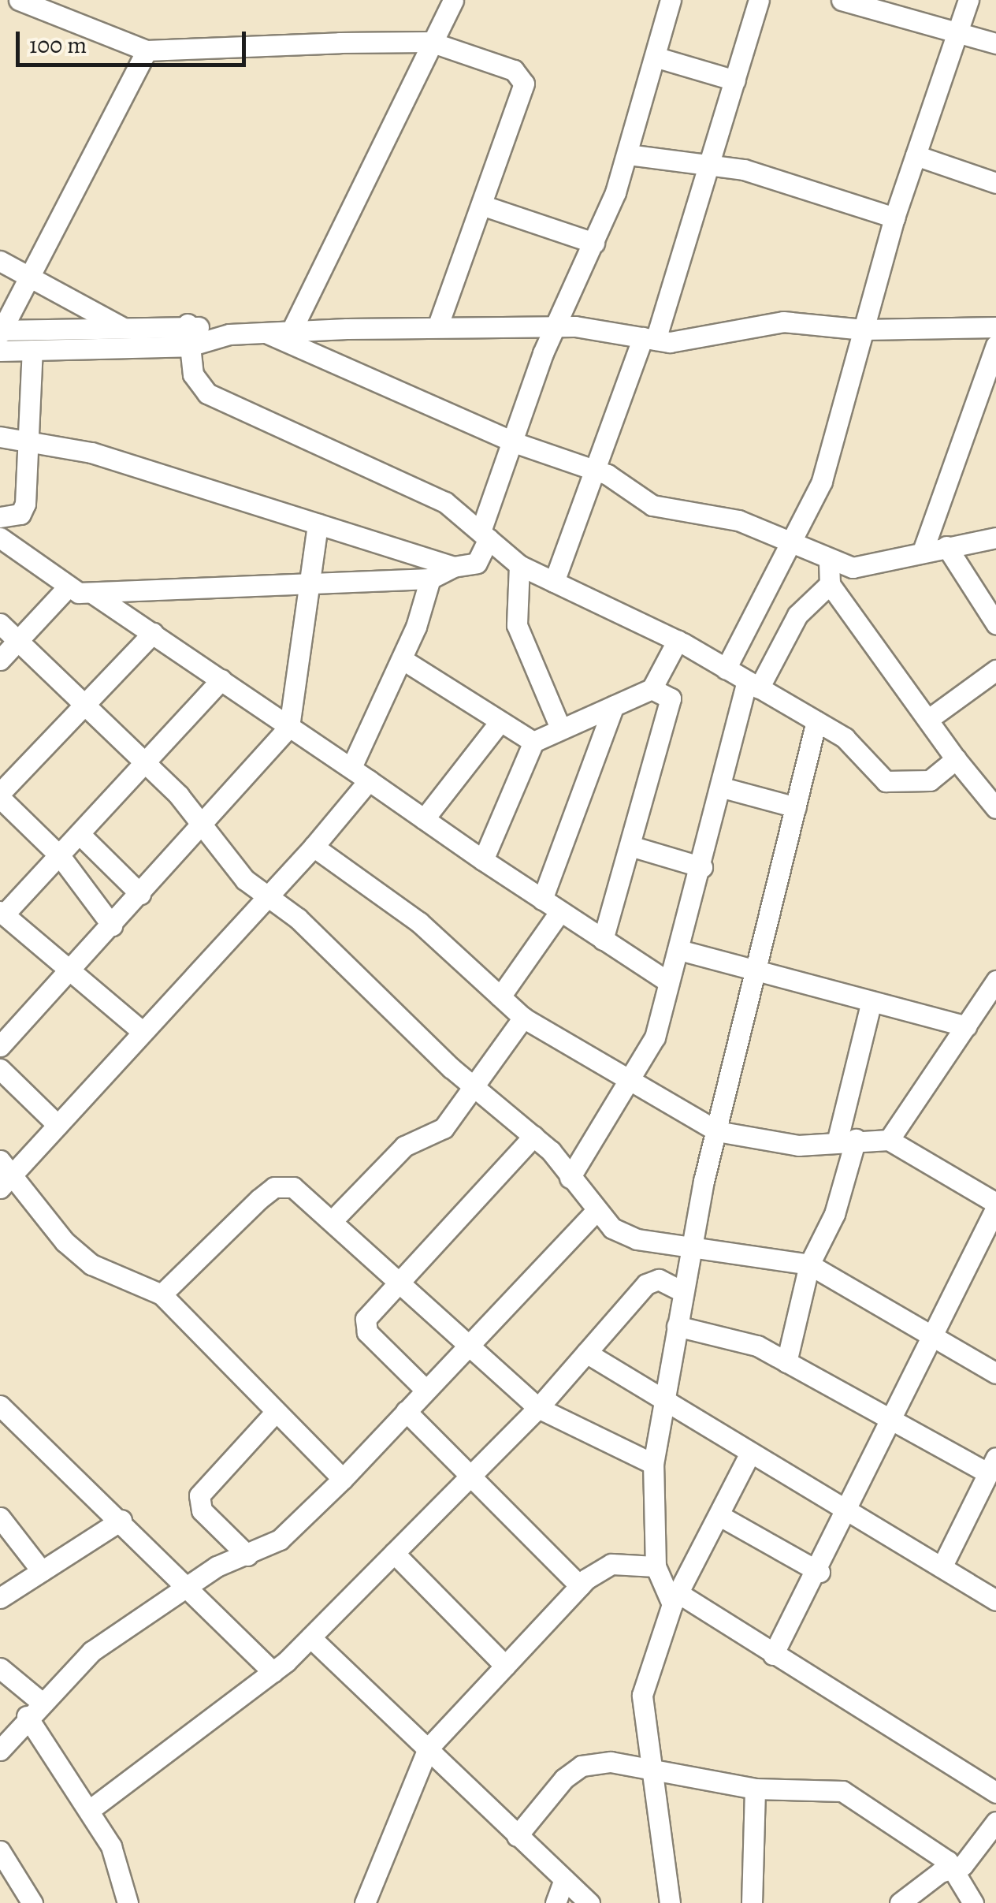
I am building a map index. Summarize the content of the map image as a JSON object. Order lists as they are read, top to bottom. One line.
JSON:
{"scale_bar":"100 m"}
